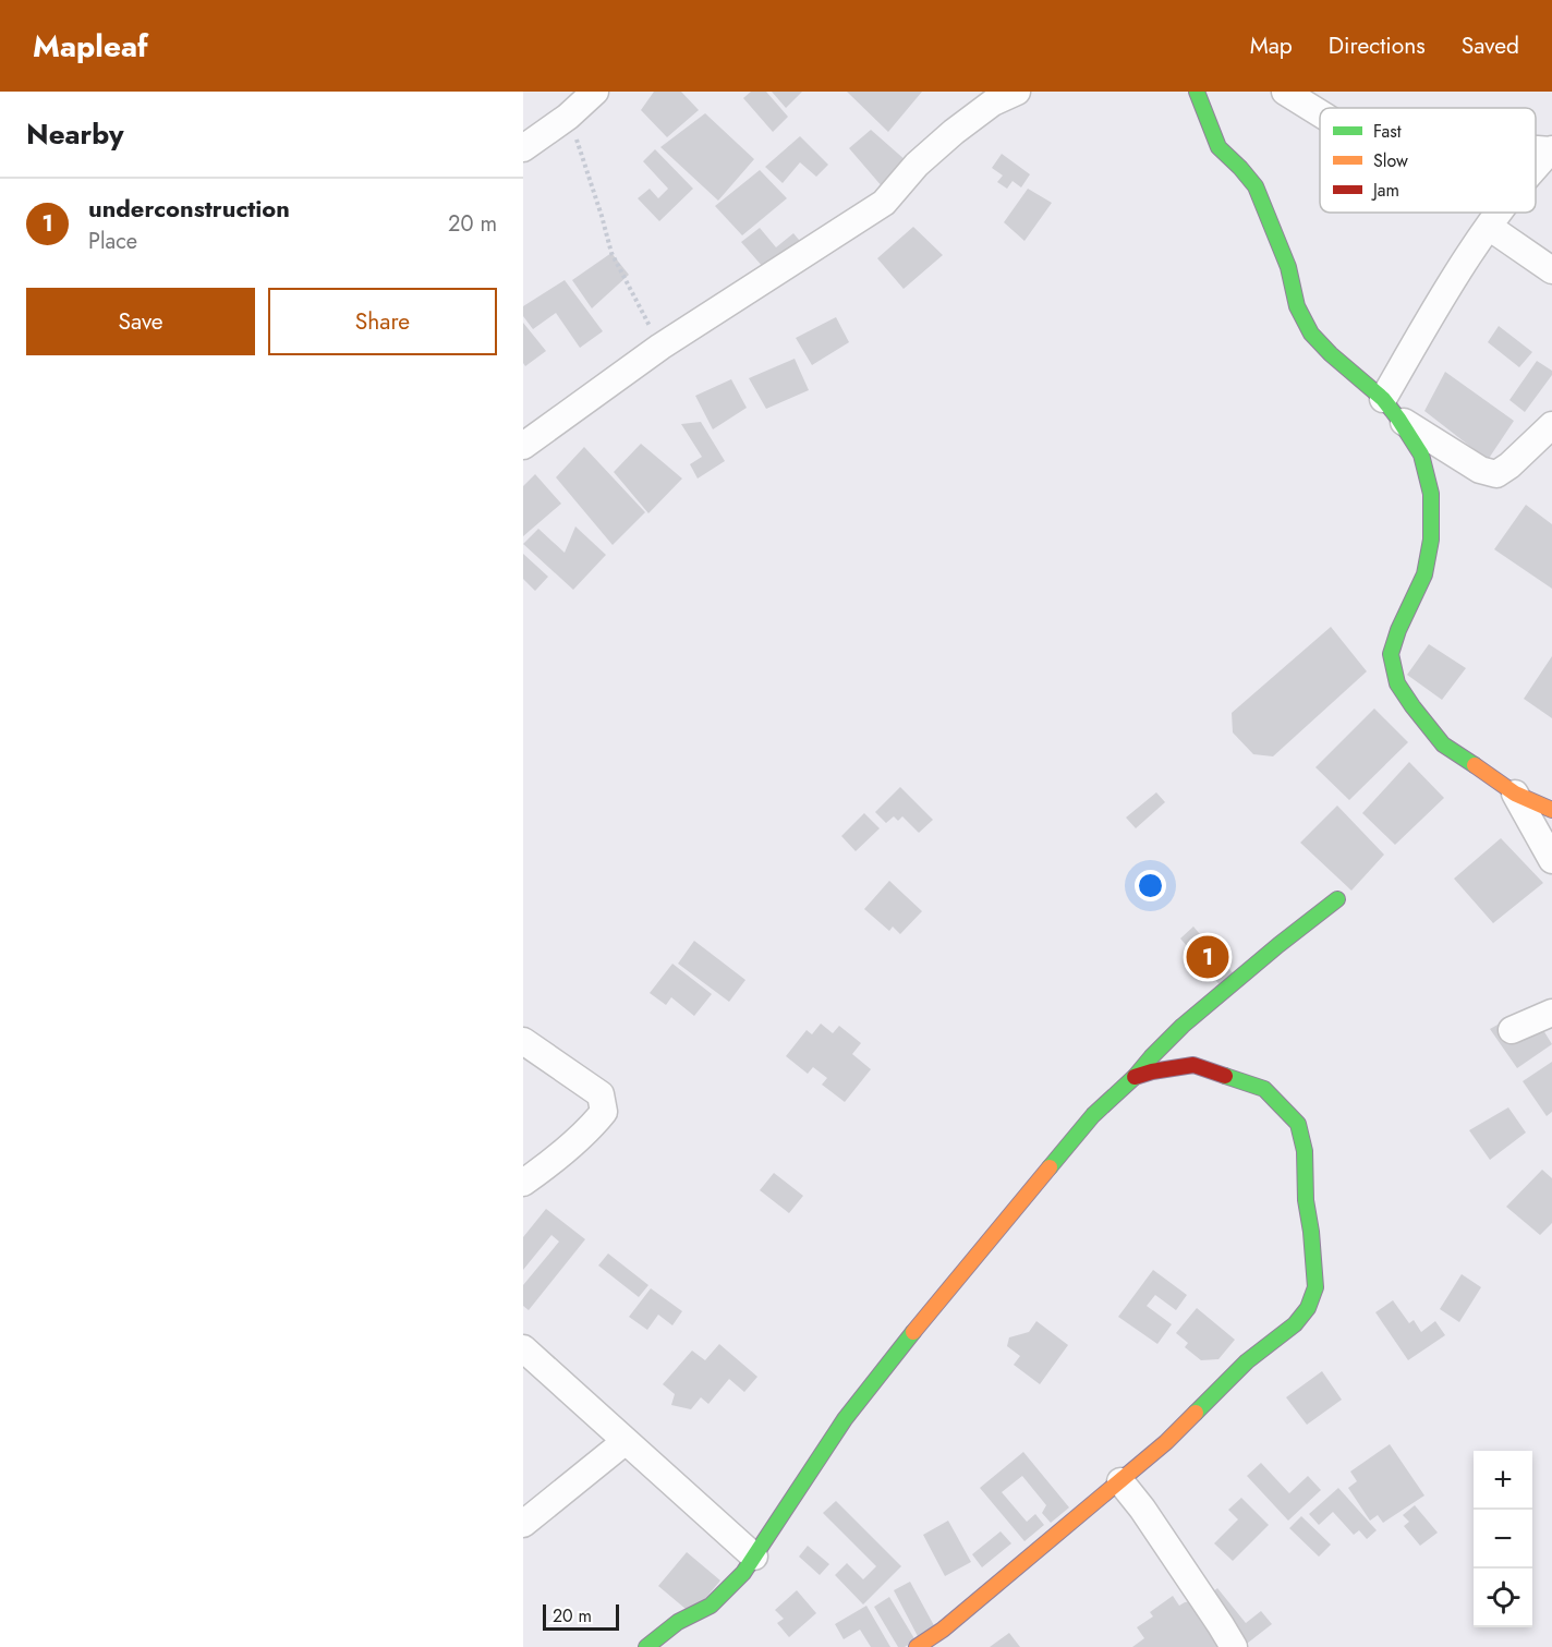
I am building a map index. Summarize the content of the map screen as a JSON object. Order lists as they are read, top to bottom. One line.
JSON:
{"legend":["Fast","Slow","Jam"],"scale_bar":"20 m","page":{"header":"Mapleaf","nav":["Map","Directions","Saved"],"heading":"Nearby","list":[{"mark":"1","name":"underconstruction","note":"Place","value":"20 m"}],"buttons":["Save","Share"],"pins":"1","map_buttons":["+","−"],"scale":"20 m"}}
